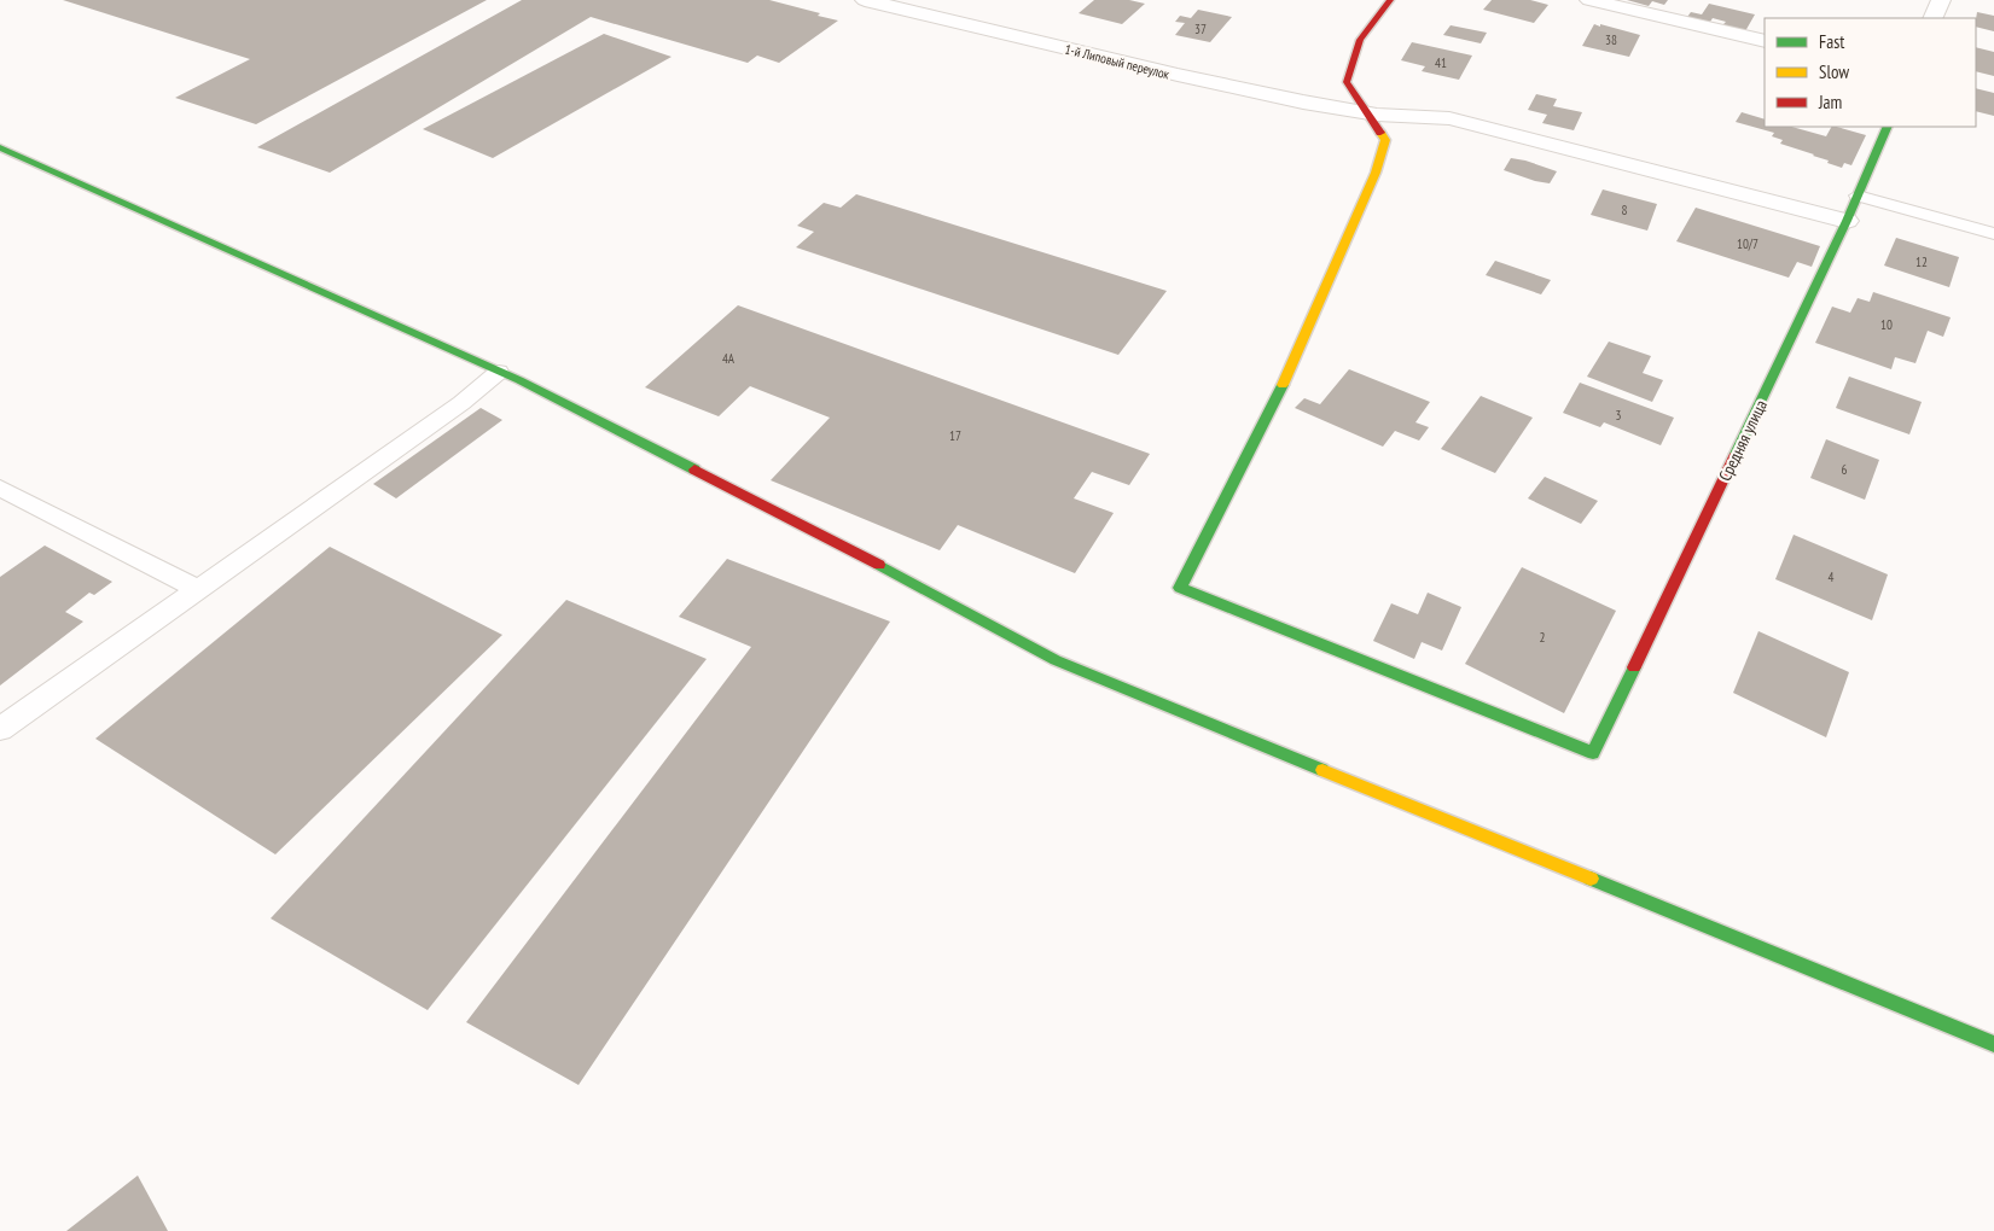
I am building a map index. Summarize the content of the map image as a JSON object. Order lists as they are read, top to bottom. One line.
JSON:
{"streets":{"street":["1-й Липовый переулок","Средняя улица"]},"crossings":[["1-й Липовый переулок","Средняя улица"]],"house_numbers":["37","38","41","8","10/7","12","10","4А","3","17","6","4","2"],"legend":["Fast","Slow","Jam"]}
